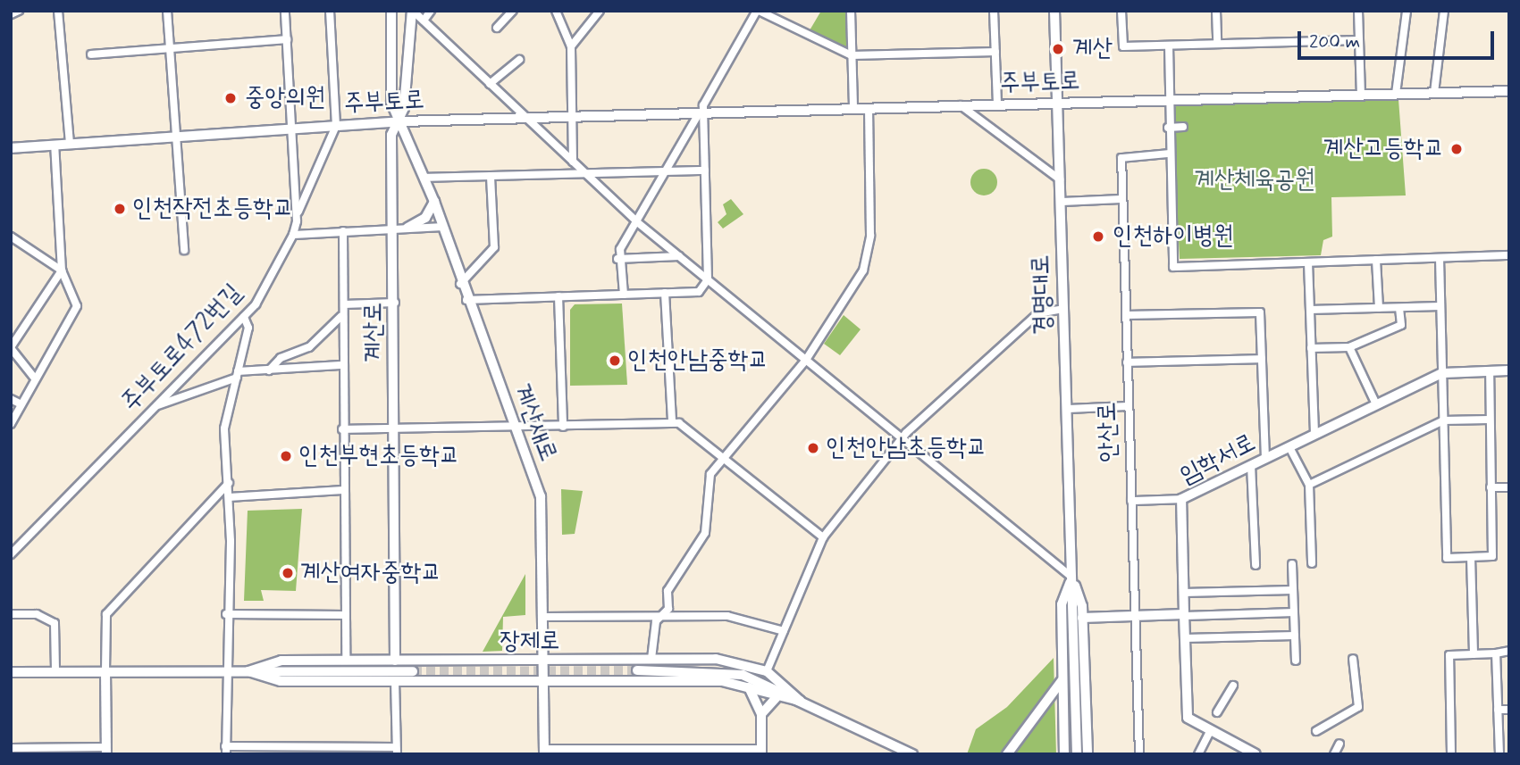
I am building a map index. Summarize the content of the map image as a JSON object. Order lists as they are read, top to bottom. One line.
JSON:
{"streets":{"main road":["주부토로","장제로"],"street":["경명대로","계산로","주부토로472번길","계산새로","안산로","임학서로"]},"crossings":[["주부토로","경명대로"],["주부토로","계산로"],["주부토로","주부토로472번길"],["주부토로","계산새로"],["계산로","계산새로"],["계산로","장제로"],["계산새로","장제로"]],"parks":["계산체육공원"],"places":["계산","중앙의원","계산고등학교","인천작전초등학교","인천하이병원","인천안남중학교","인천안남초등학교","인천부현초등학교","계산여자중학교"],"scale_bar":"200 m"}
